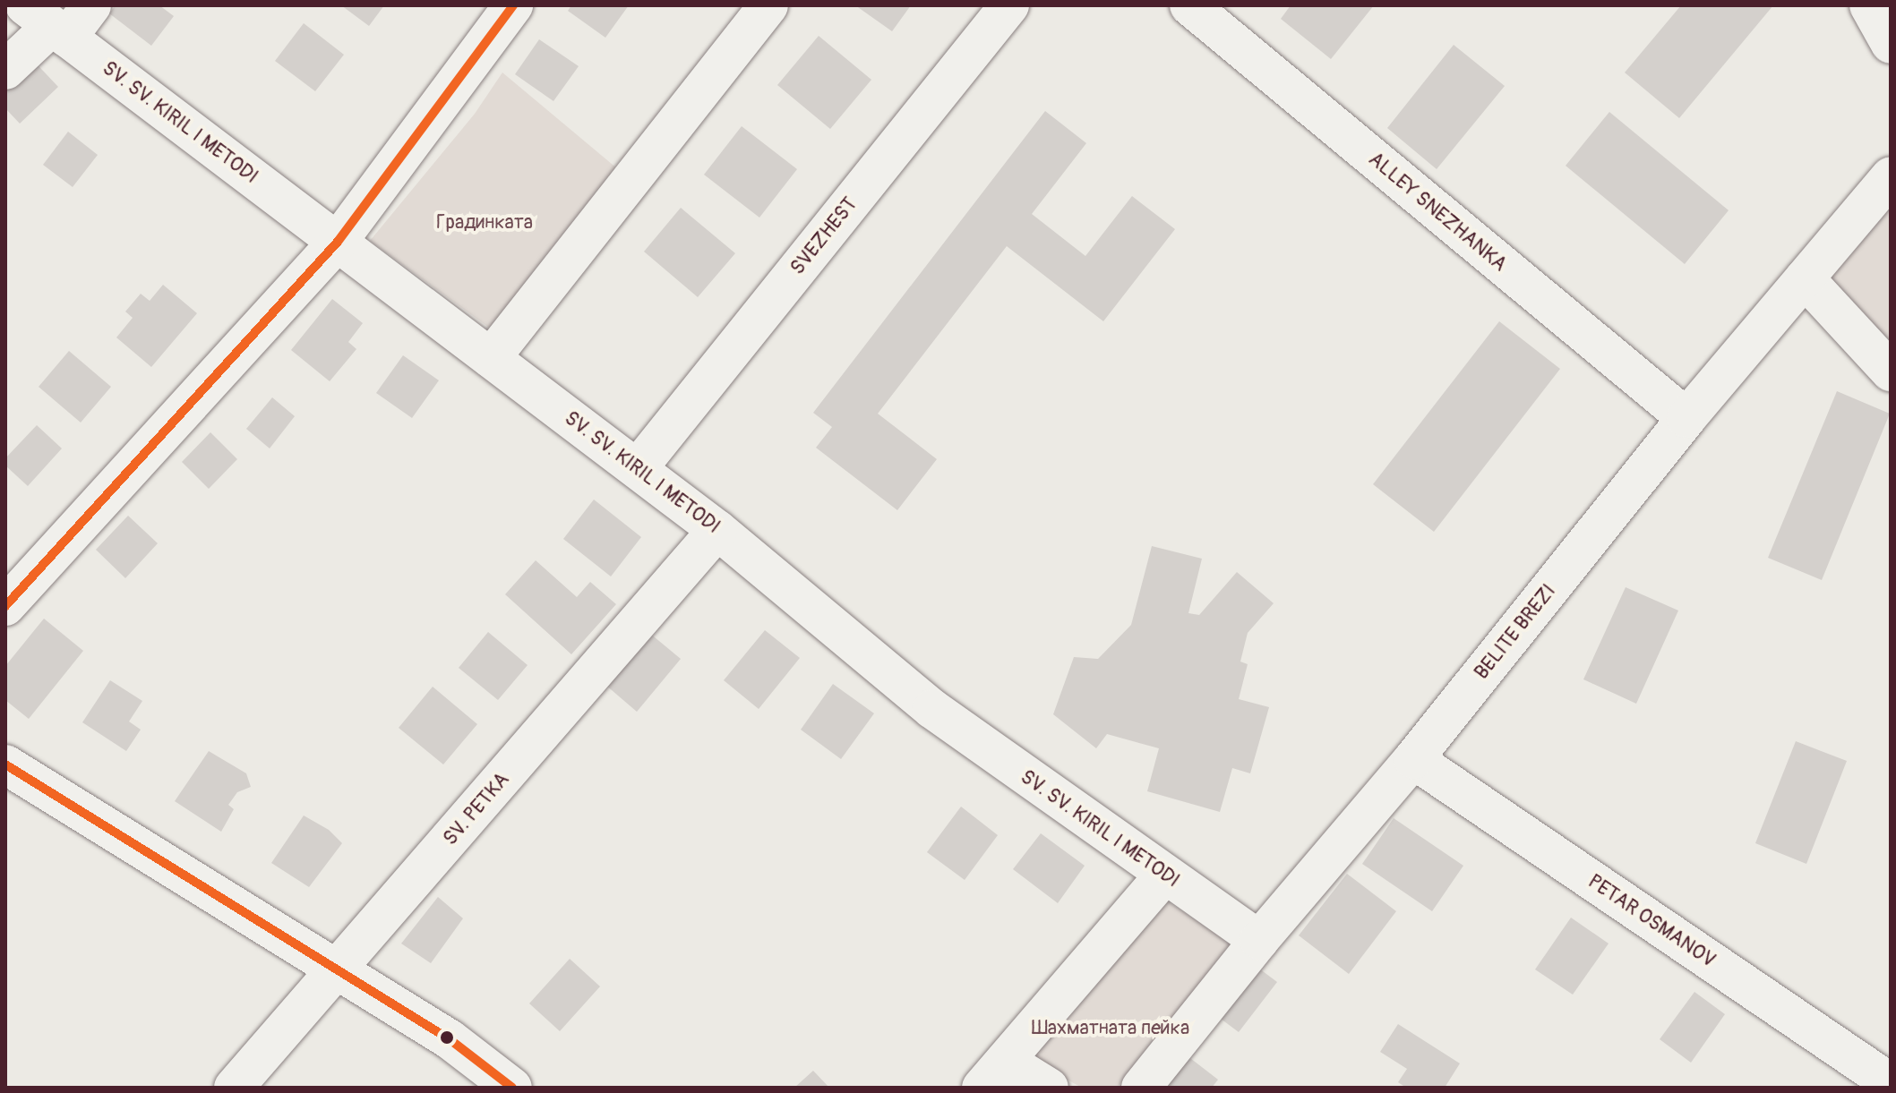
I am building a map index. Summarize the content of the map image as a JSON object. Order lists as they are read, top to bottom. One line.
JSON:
{"streets":{"street":["SV. SV. KIRIL I METODI","ALLEY SNEZHANKA","SVEZHEST","BELITE BREZI","SV. PETKA","PETAR OSMANOV"]},"crossings":[["SV. SV. KIRIL I METODI","SVEZHEST"],["SV. SV. KIRIL I METODI","BELITE BREZI"],["SV. SV. KIRIL I METODI","SV. PETKA"],["ALLEY SNEZHANKA","BELITE BREZI"],["BELITE BREZI","PETAR OSMANOV"]],"parks":["Градинката","Шахматната пейка"]}
